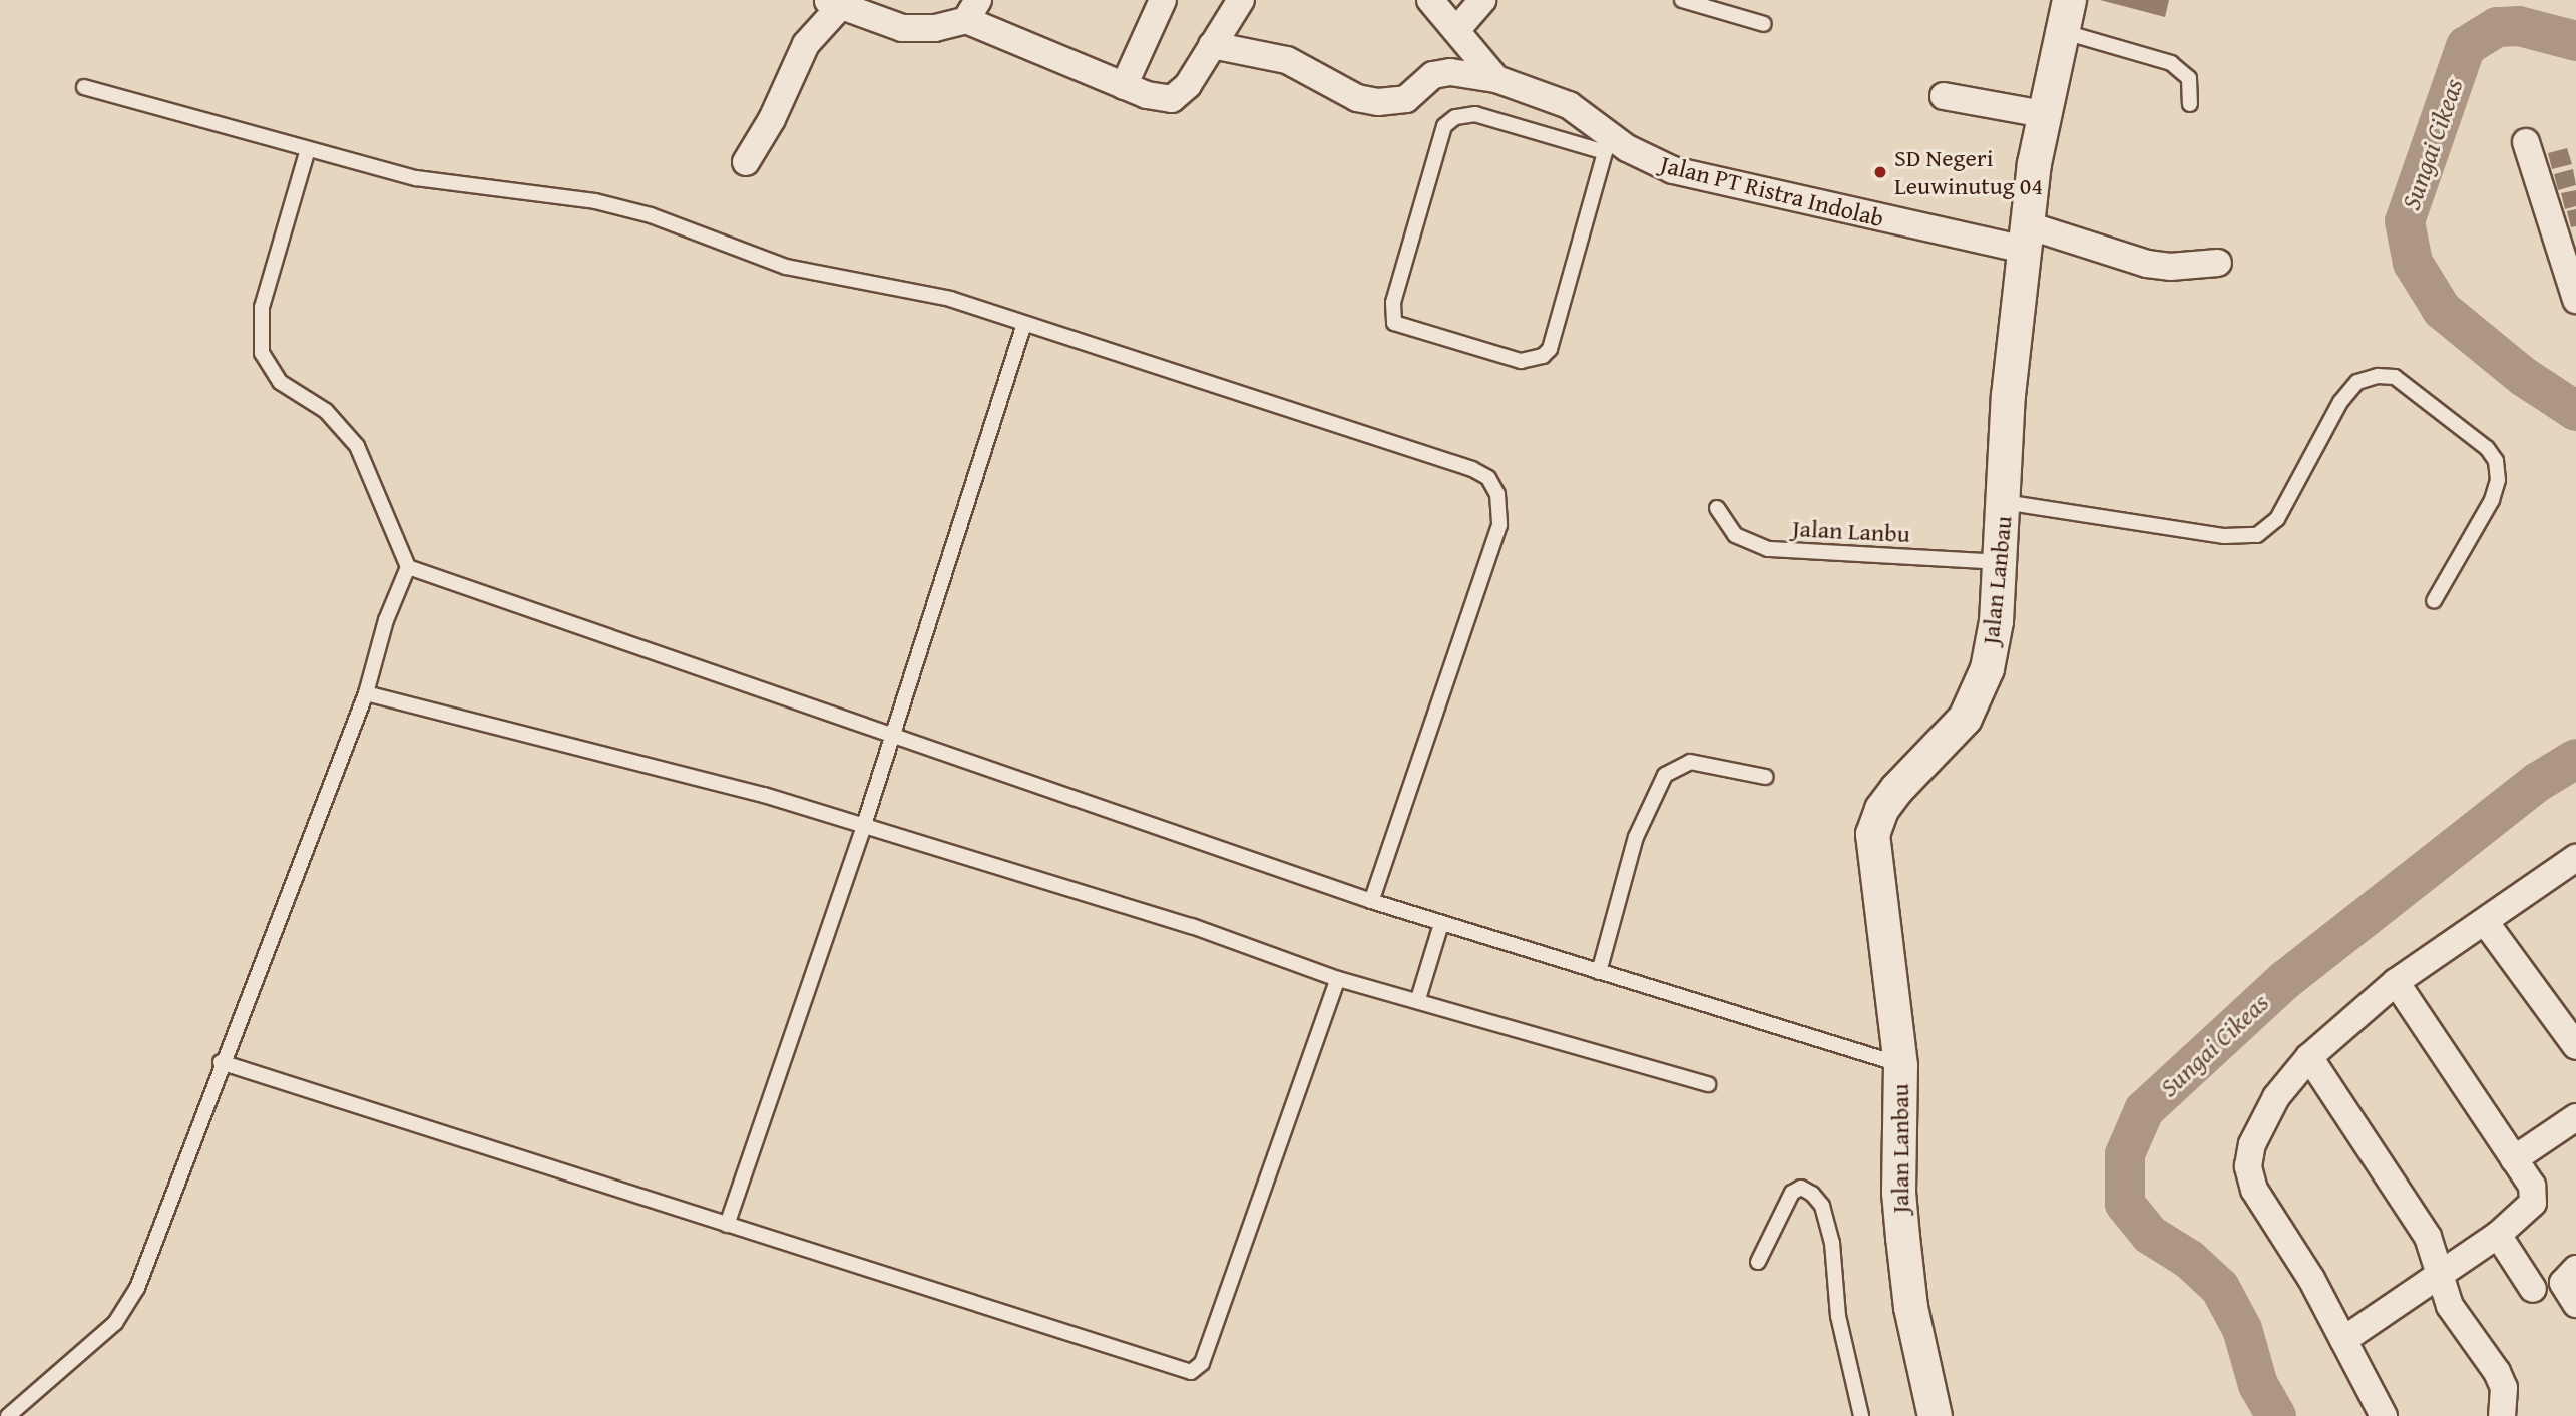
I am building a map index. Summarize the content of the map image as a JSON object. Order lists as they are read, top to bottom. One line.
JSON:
{"streets":{"street":["Jalan PT Ristra Indolab","Jalan Lanbau"],"lane":["Jalan Lanbu"]},"crossings":[["Jalan PT Ristra Indolab","Jalan Lanbau"],["Jalan Lanbu","Jalan Lanbau"]],"water":["Sungai Cikeas"],"places":["SD Negeri Leuwinutug 04"]}
